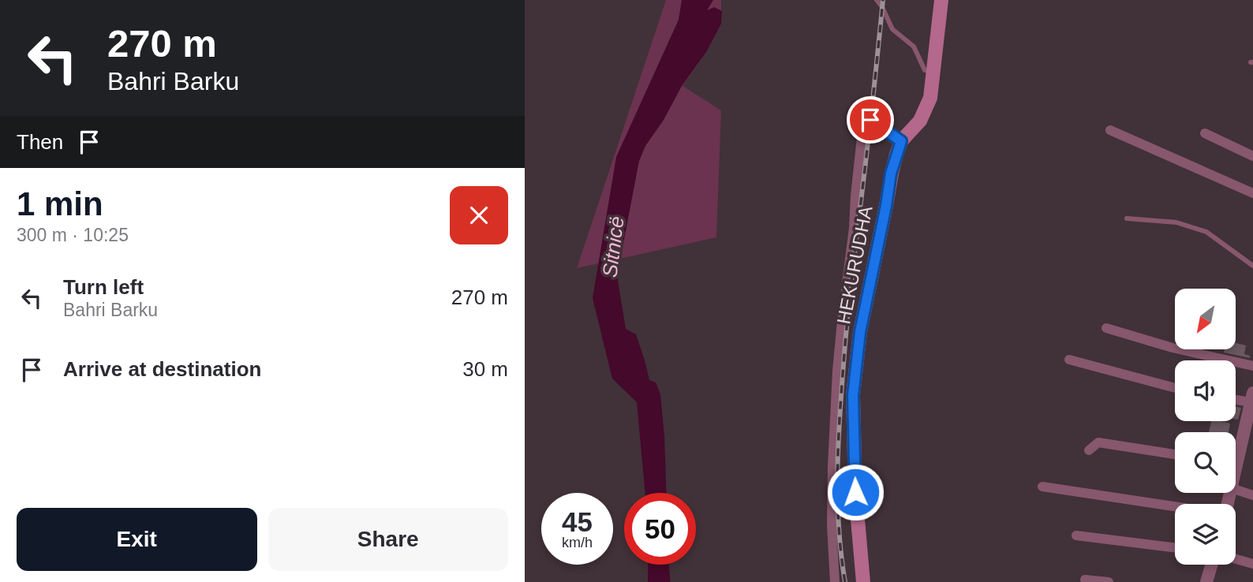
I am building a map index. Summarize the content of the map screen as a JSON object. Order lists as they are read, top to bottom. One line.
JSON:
{"streets":{"main road":["HEKURUDHA"]},"water":["Sitnicë"],"north":"bottom left","page":{"turn":["270 m","Bahri Barku"],"then":"Then","heading":["1 min","300 m · 10:25"],"list":[{"name":"Turn left","note":"Bahri Barku","value":"270 m"},{"name":"Arrive at destination","value":"30 m"}],"speed":"45 km/h","limit":"50","buttons":["Exit","Share"]}}
